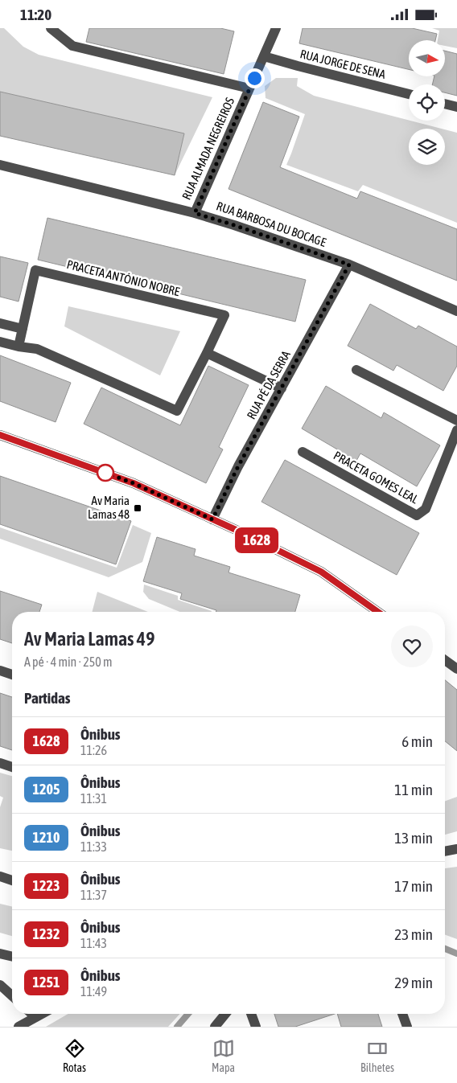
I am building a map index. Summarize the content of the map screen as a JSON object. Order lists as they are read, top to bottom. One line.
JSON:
{"streets":{"street":["RUA JORGE DE SENA","RUA ALMADA NEGREIROS","RUA BARBOSA DU BOCAGE","PRACETA ANTÓNIO NOBRE","RUA PÉ DA SERRA","PRACETA GOMES LEAL"]},"crossings":[["RUA JORGE DE SENA","RUA ALMADA NEGREIROS"],["RUA ALMADA NEGREIROS","RUA BARBOSA DU BOCAGE"],["RUA BARBOSA DU BOCAGE","RUA PÉ DA SERRA"]],"places":{"transit":["Av Maria Lamas 48"]},"lines":["bus line 1628"],"north":"right","page":{"status":"11:20","on_map":"1628","heading":[["Av Maria Lamas 49","A pé · 4 min · 250 m"],"Partidas"],"list":[{"mark":"1628","name":"Ônibus","note":"11:26","value":"6 min"},{"mark":"1205","name":"Ônibus","note":"11:31","value":"11 min"},{"mark":"1210","name":"Ônibus","note":"11:33","value":"13 min"},{"mark":"1223","name":"Ônibus","note":"11:37","value":"17 min"},{"mark":"1232","name":"Ônibus","note":"11:43","value":"23 min"},{"mark":"1251","name":"Ônibus","note":"11:49","value":"29 min"}],"tabs":["Rotas","Mapa","Bilhetes"]}}
